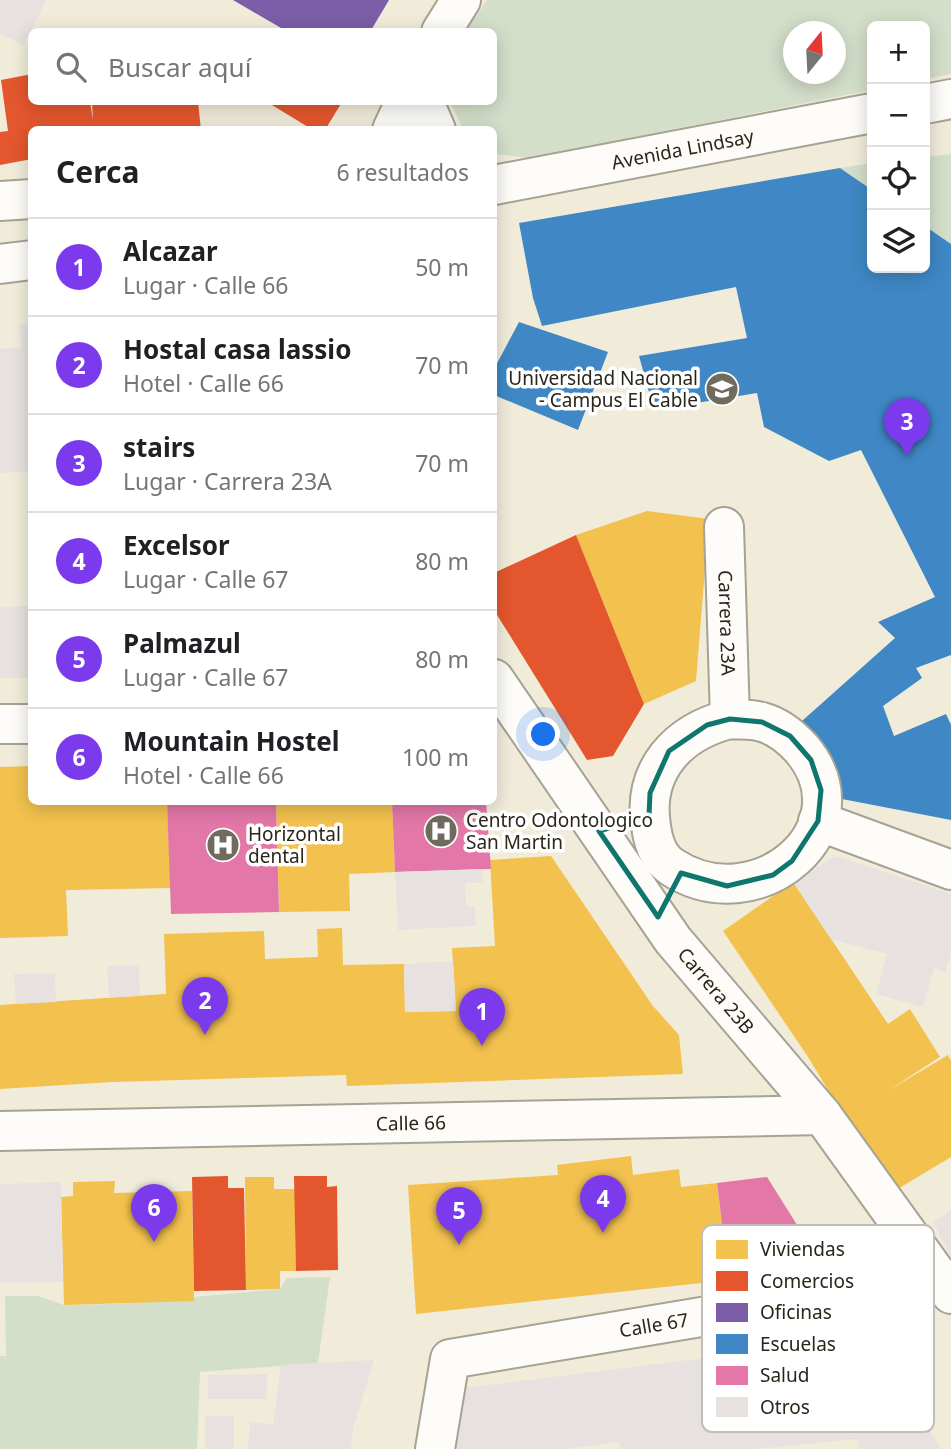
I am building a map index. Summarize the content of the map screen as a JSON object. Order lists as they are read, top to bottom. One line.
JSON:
{"streets":{"street":["Avenida Lindsay","Carrera 23A","Carrera 23B","Calle 66","Calle 67"]},"crossings":[["Carrera 23B","Calle 66"]],"places":{"school or university":["Universidad Nacional - Campus El Cable"],"hospital":["Centro Odontologico San Martin","Horizontal dental"]},"legend":["Viviendas","Comercios","Oficinas","Escuelas","Salud","Otros"],"north":"top","page":{"map_buttons":["+","−"],"search":"Buscar aquí","heading":["Cerca","6 resultados"],"list":[{"mark":"1","name":"Alcazar","note":"Lugar · Calle 66","value":"50 m"},{"mark":"2","name":"Hostal casa lassio","note":"Hotel · Calle 66","value":"70 m"},{"mark":"3","name":"stairs","note":"Lugar · Carrera 23A","value":"70 m"},{"mark":"4","name":"Excelsor","note":"Lugar · Calle 67","value":"80 m"},{"mark":"5","name":"Palmazul","note":"Lugar · Calle 67","value":"80 m"},{"mark":"6","name":"Mountain Hostel","note":"Hotel · Calle 66","value":"100 m"}],"pins":["3","2","1","4","6","5"]}}
